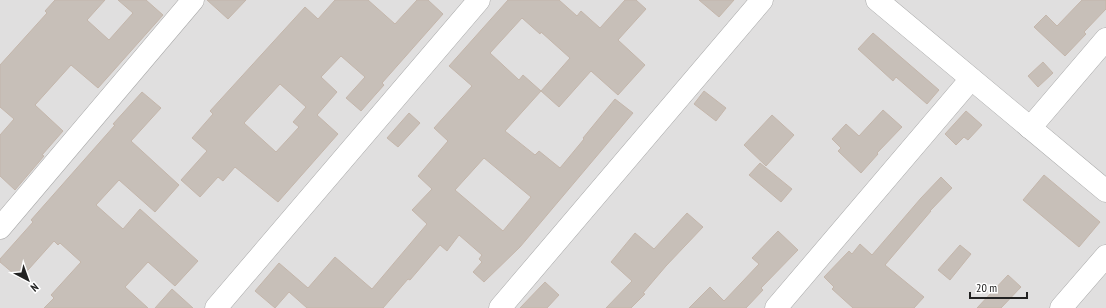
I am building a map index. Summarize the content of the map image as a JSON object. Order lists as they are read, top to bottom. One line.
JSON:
{"scale_bar":"20 m","north":"bottom right"}
